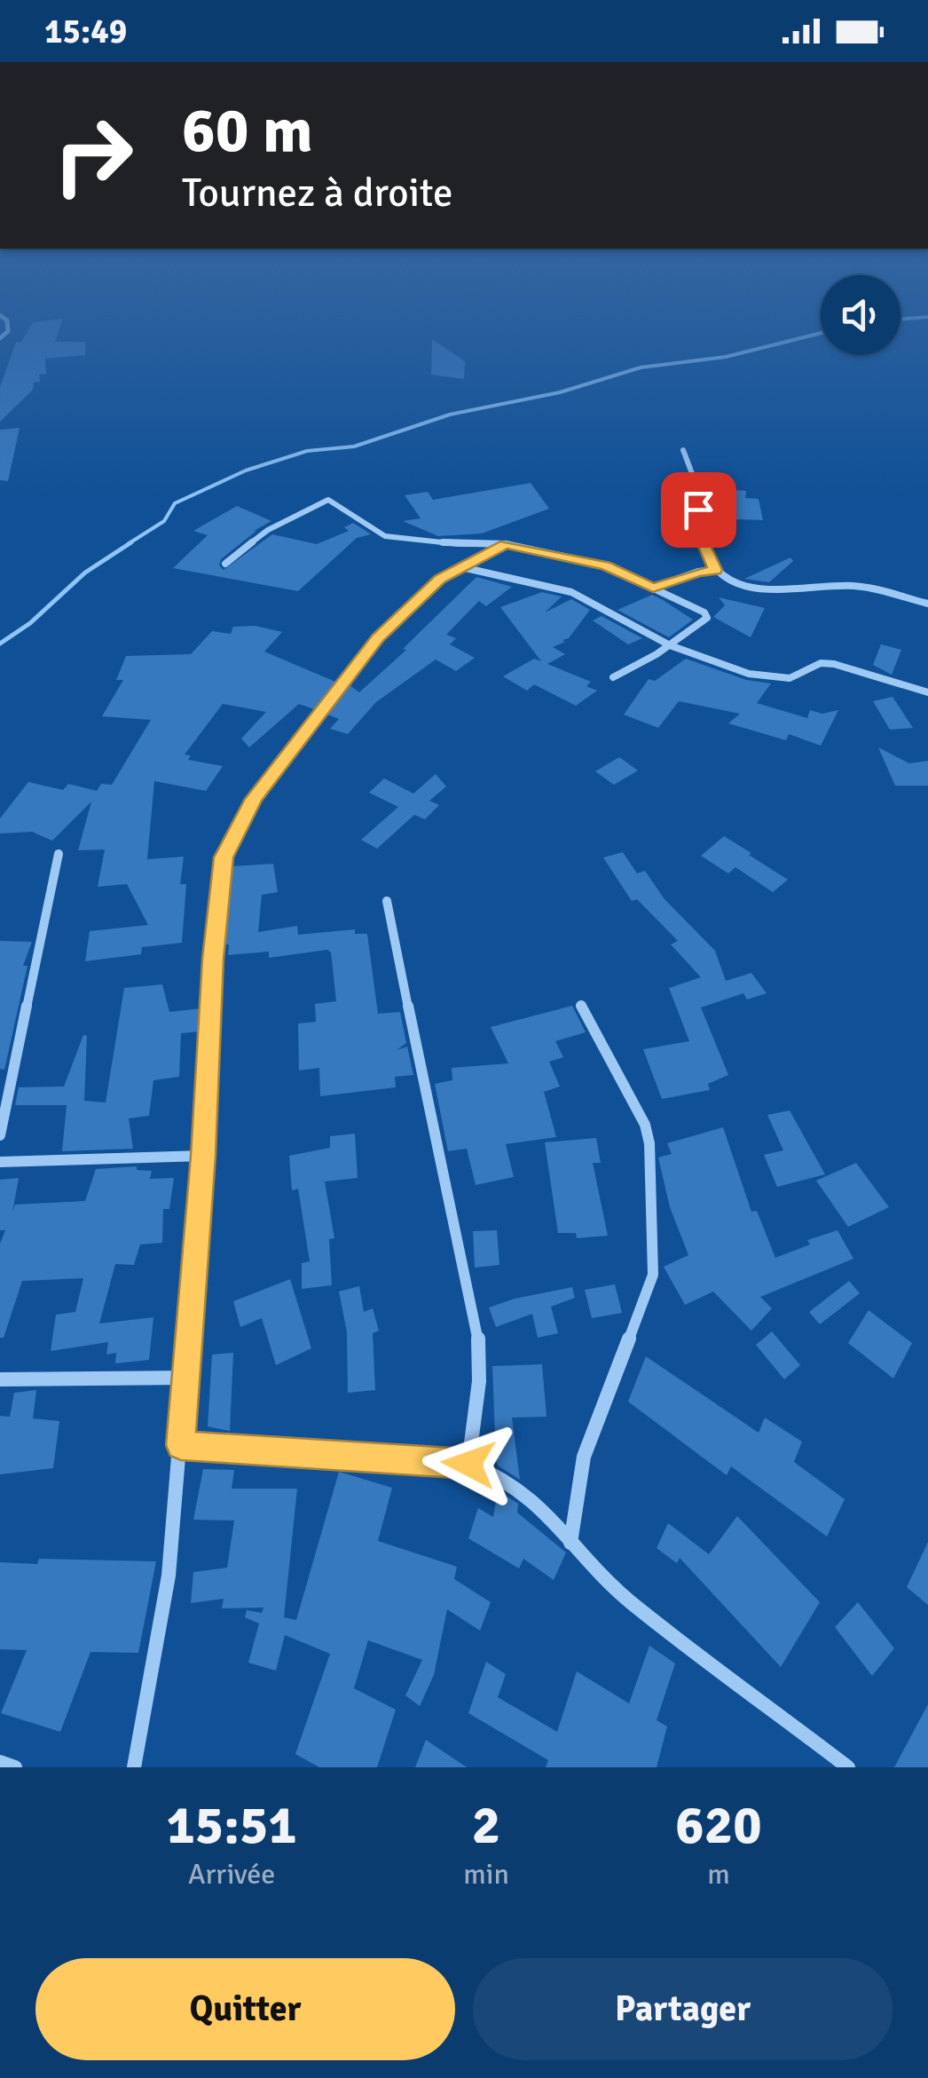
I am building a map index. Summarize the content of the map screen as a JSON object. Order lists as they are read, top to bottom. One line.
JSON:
{"page":{"status":"15:49","turn":["60 m","Tournez à droite"],"eta":["15:51","Arrivée","2","min","620","m"],"buttons":["Quitter","Partager"]}}
